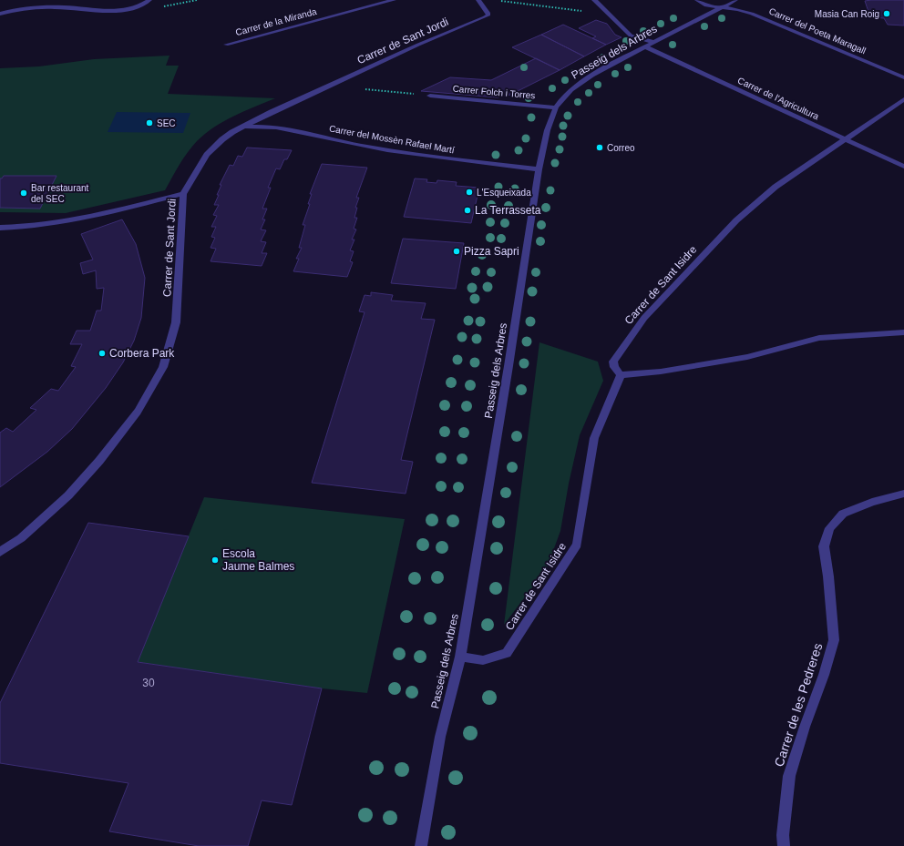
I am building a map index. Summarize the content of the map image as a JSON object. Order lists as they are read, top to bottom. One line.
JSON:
{"streets":{"street":["Carrer de la Miranda","Carrer del Poeta Maragall","Carrer de Sant Jordi","Passeig dels Arbres","Carrer Folch i Torres","Carrer de l'Agricultura","Carrer del Mossèn Rafael Martí","Carrer de Sant Isidre","Carrer de les Pedreres"]},"crossings":[["Carrer del Poeta Maragall","Passeig dels Arbres"],["Carrer de Sant Jordi","Carrer del Mossèn Rafael Martí"],["Passeig dels Arbres","Carrer Folch i Torres"],["Passeig dels Arbres","Carrer de l'Agricultura"],["Passeig dels Arbres","Carrer del Mossèn Rafael Martí"],["Passeig dels Arbres","Carrer de Sant Isidre"],["Carrer de l'Agricultura","Carrer de Sant Isidre"]],"places":["Masia Can Roig","SEC","Correo","L'Esqueixada","Bar restaurant del SEC","La Terrasseta","Pizza Sapri","Corbera Park","Escola Jaume Balmes"],"house_numbers":["30"]}
